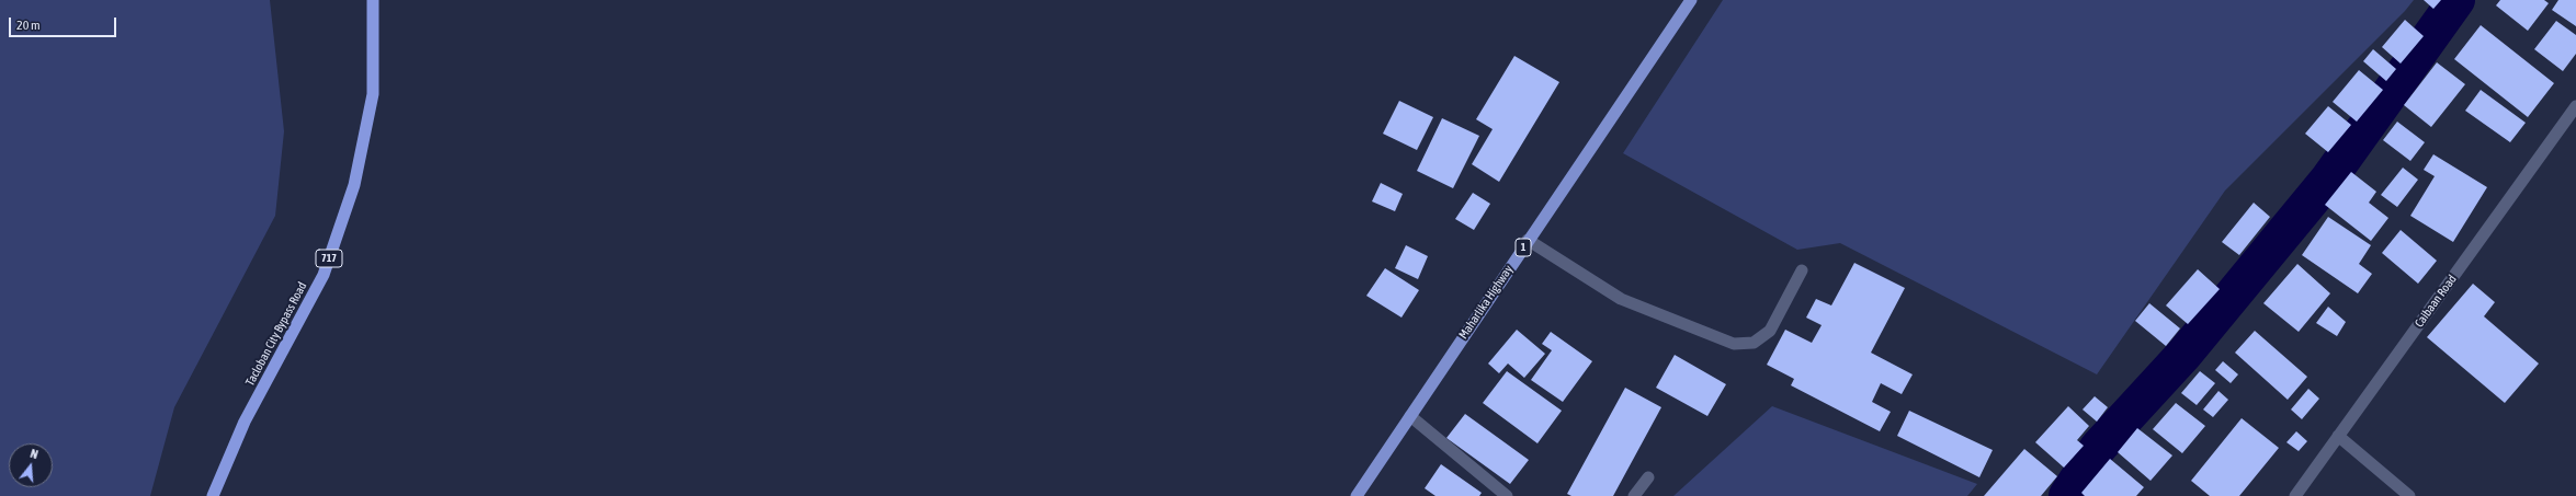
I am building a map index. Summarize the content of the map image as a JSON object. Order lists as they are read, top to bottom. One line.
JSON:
{"streets":{"highway":["717","Tacloban City Bypass Road"],"main road":["1","Maharlika Highway"],"street":["Caibaan Road"]},"scale_bar":"20 m","north":"top"}
